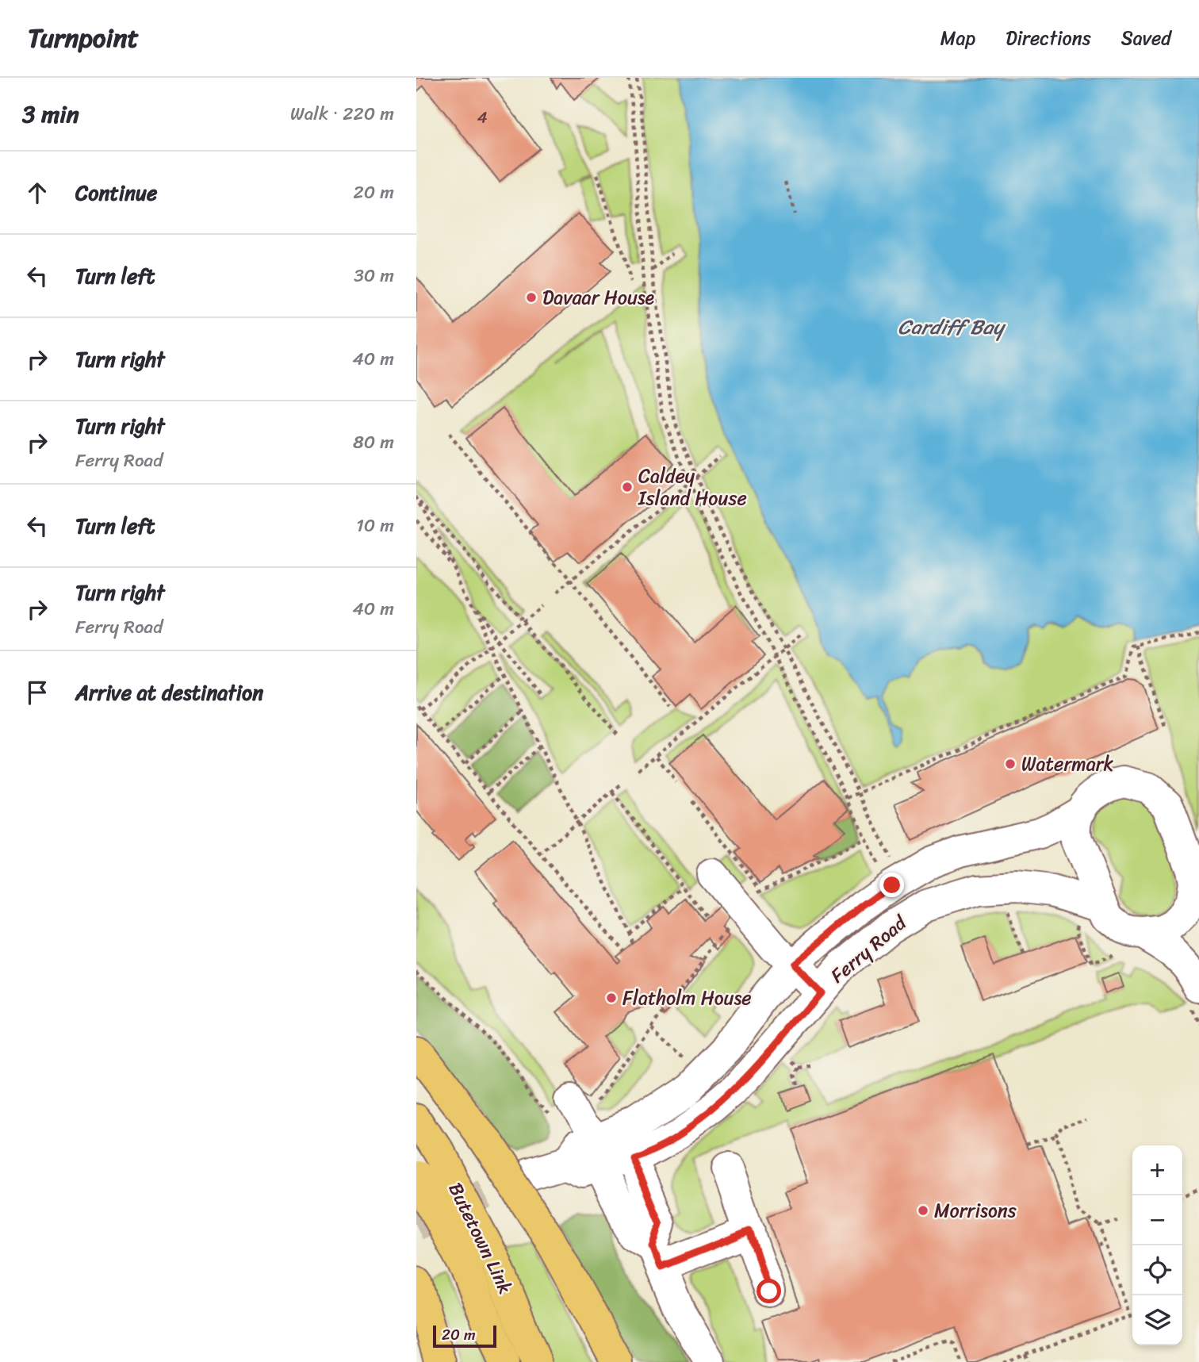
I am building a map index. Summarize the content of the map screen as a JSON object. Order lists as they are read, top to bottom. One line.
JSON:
{"streets":{"main road":["Butetown Link"],"street":["Ferry Road"]},"water":["Cardiff Bay"],"places":["Davaar House","Caldey Island House","Watermark","Flatholm House","Morrisons"],"house_numbers":["4"],"scale_bar":"20 m","page":{"header":"Turnpoint","nav":["Map","Directions","Saved"],"heading":["3 min","Walk · 220 m"],"list":[["Continue","20 m"],["Turn left","30 m"],["Turn right","40 m"],["Turn right","Ferry Road","80 m"],["Turn left","10 m"],["Turn right","Ferry Road","40 m"],"Arrive at destination"],"map_buttons":["+","−"],"scale":"20 m"}}
